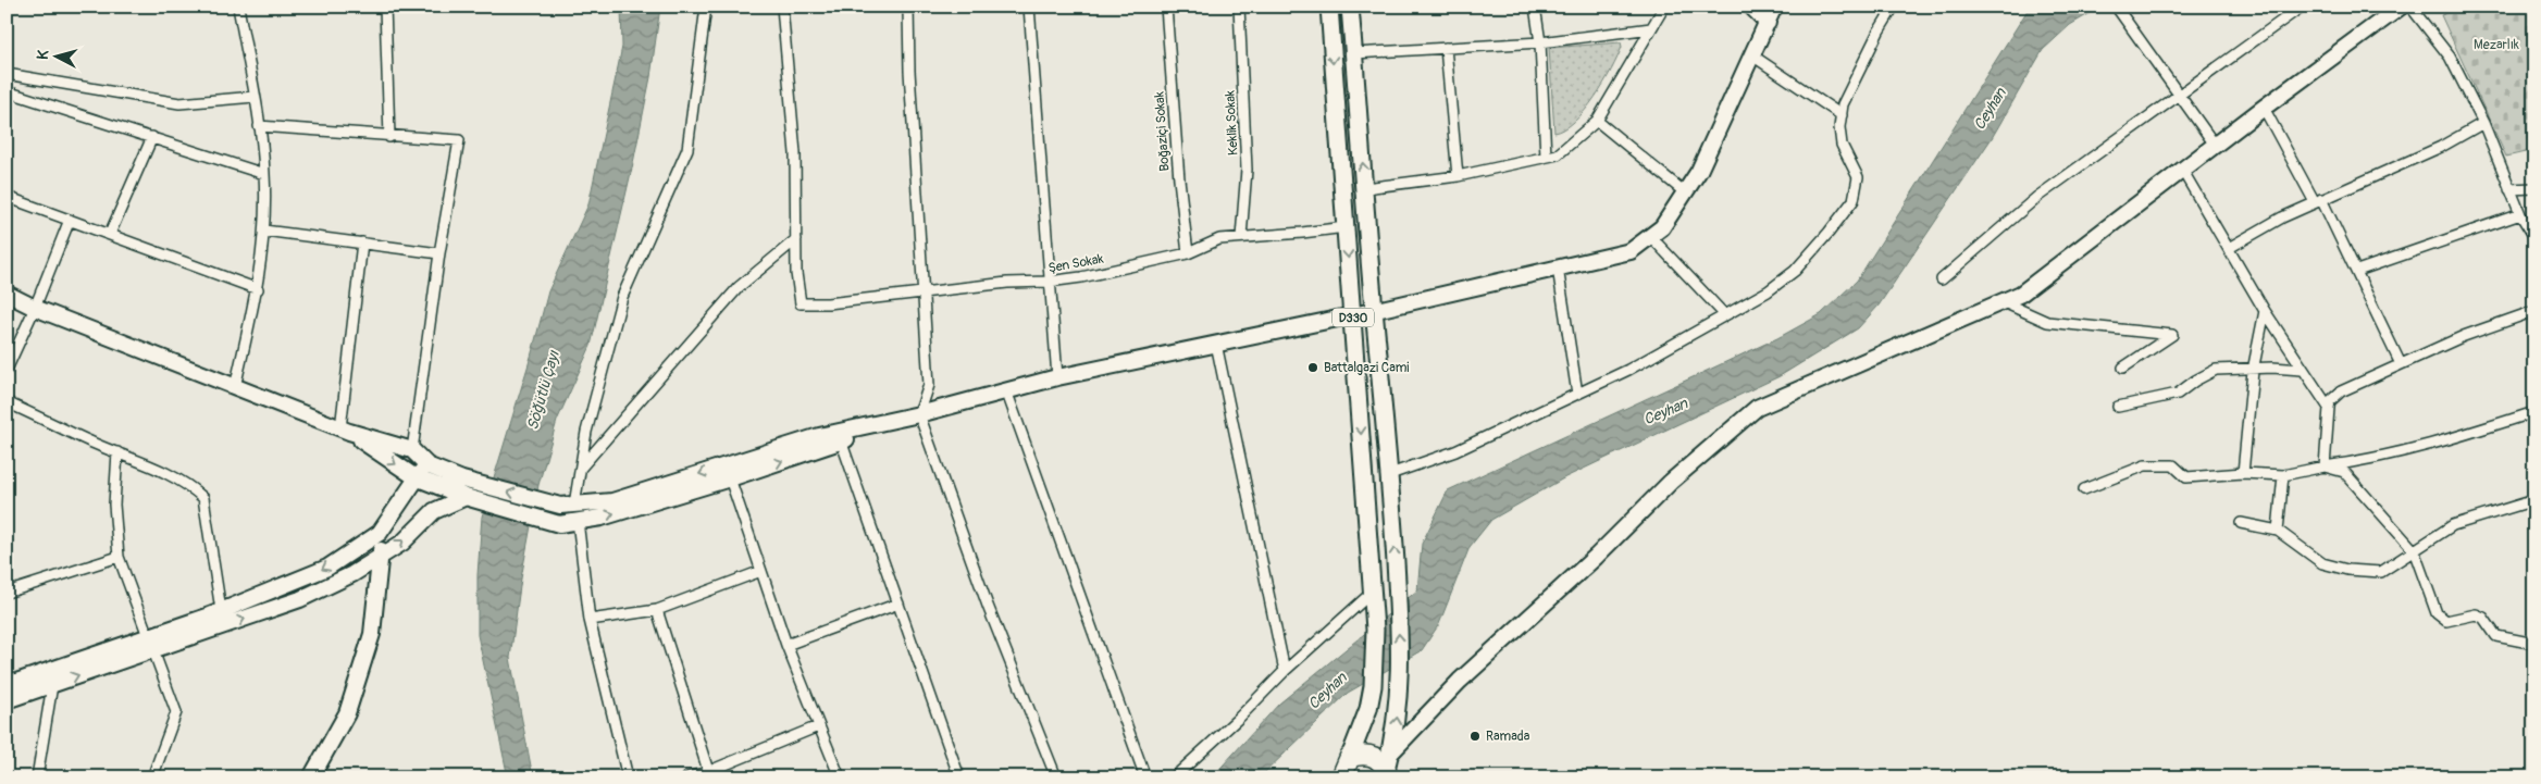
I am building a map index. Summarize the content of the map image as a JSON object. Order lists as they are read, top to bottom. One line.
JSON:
{"streets":{"highway":["D330"],"street":["Keklik Sokak","Boğaziçi Sokak","Şen Sokak"]},"crossings":[["Keklik Sokak","Şen Sokak"],["Boğaziçi Sokak","Şen Sokak"],["Şen Sokak","D330"]],"water":["Ceyhan","Söğütlü Çayı"],"parks":["Mezarlık"],"places":["Battalgazi Cami","Ramada"],"north":"left"}
